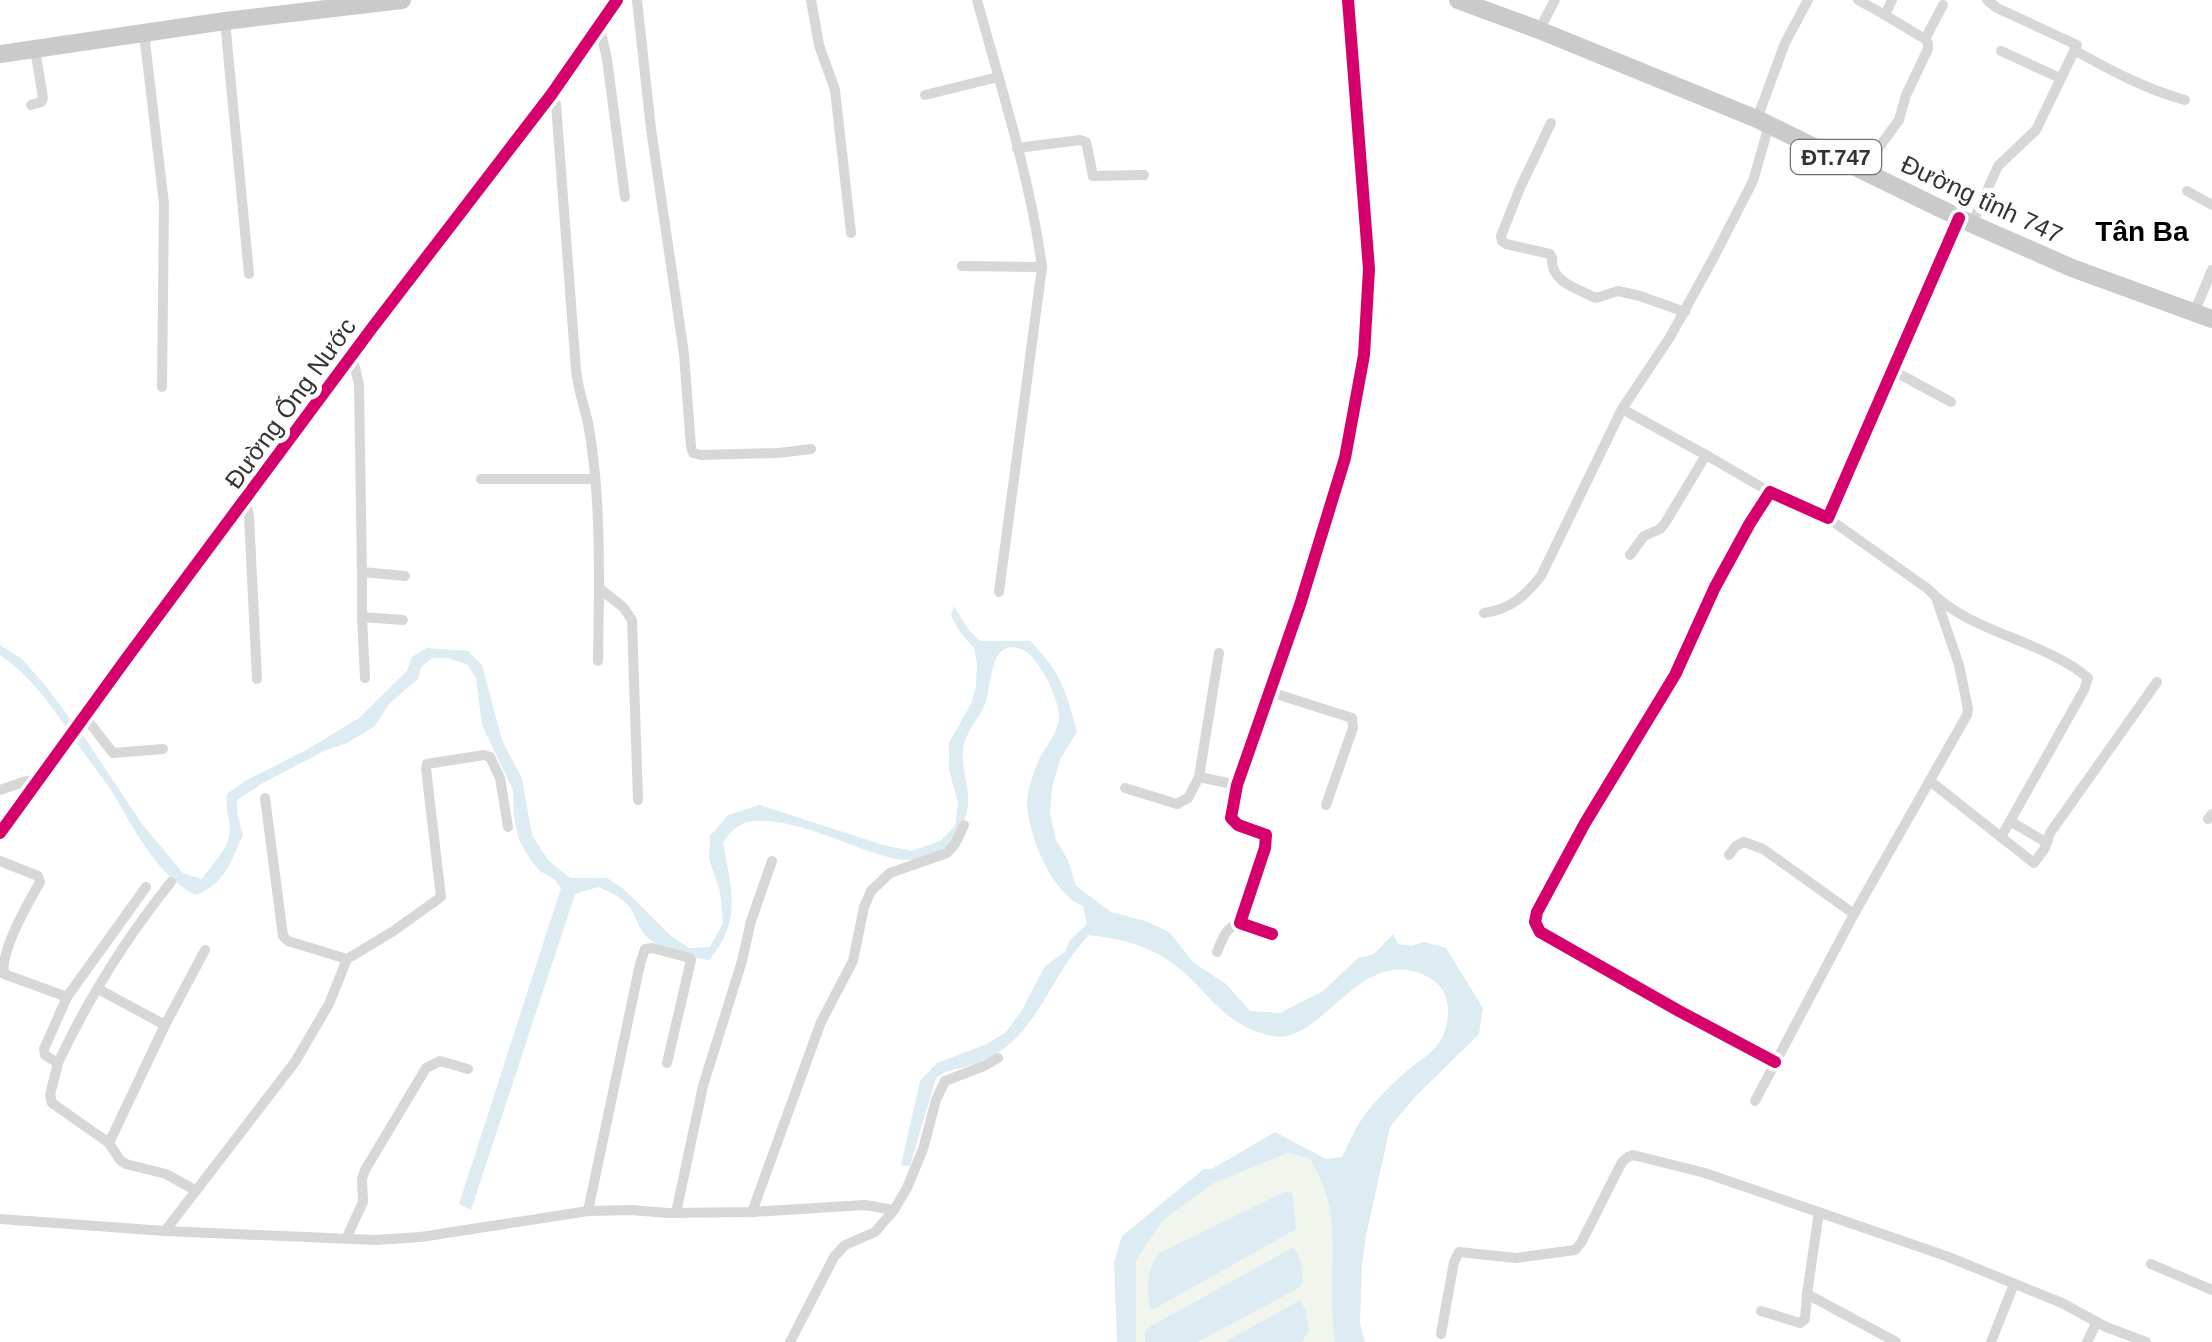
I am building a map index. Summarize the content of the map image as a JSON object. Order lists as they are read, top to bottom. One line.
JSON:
{"streets":{"main road":["ĐT.747","Đường tỉnh 747"],"street":["Đường Ống Nước"]},"districts":["Tân Ba"]}
